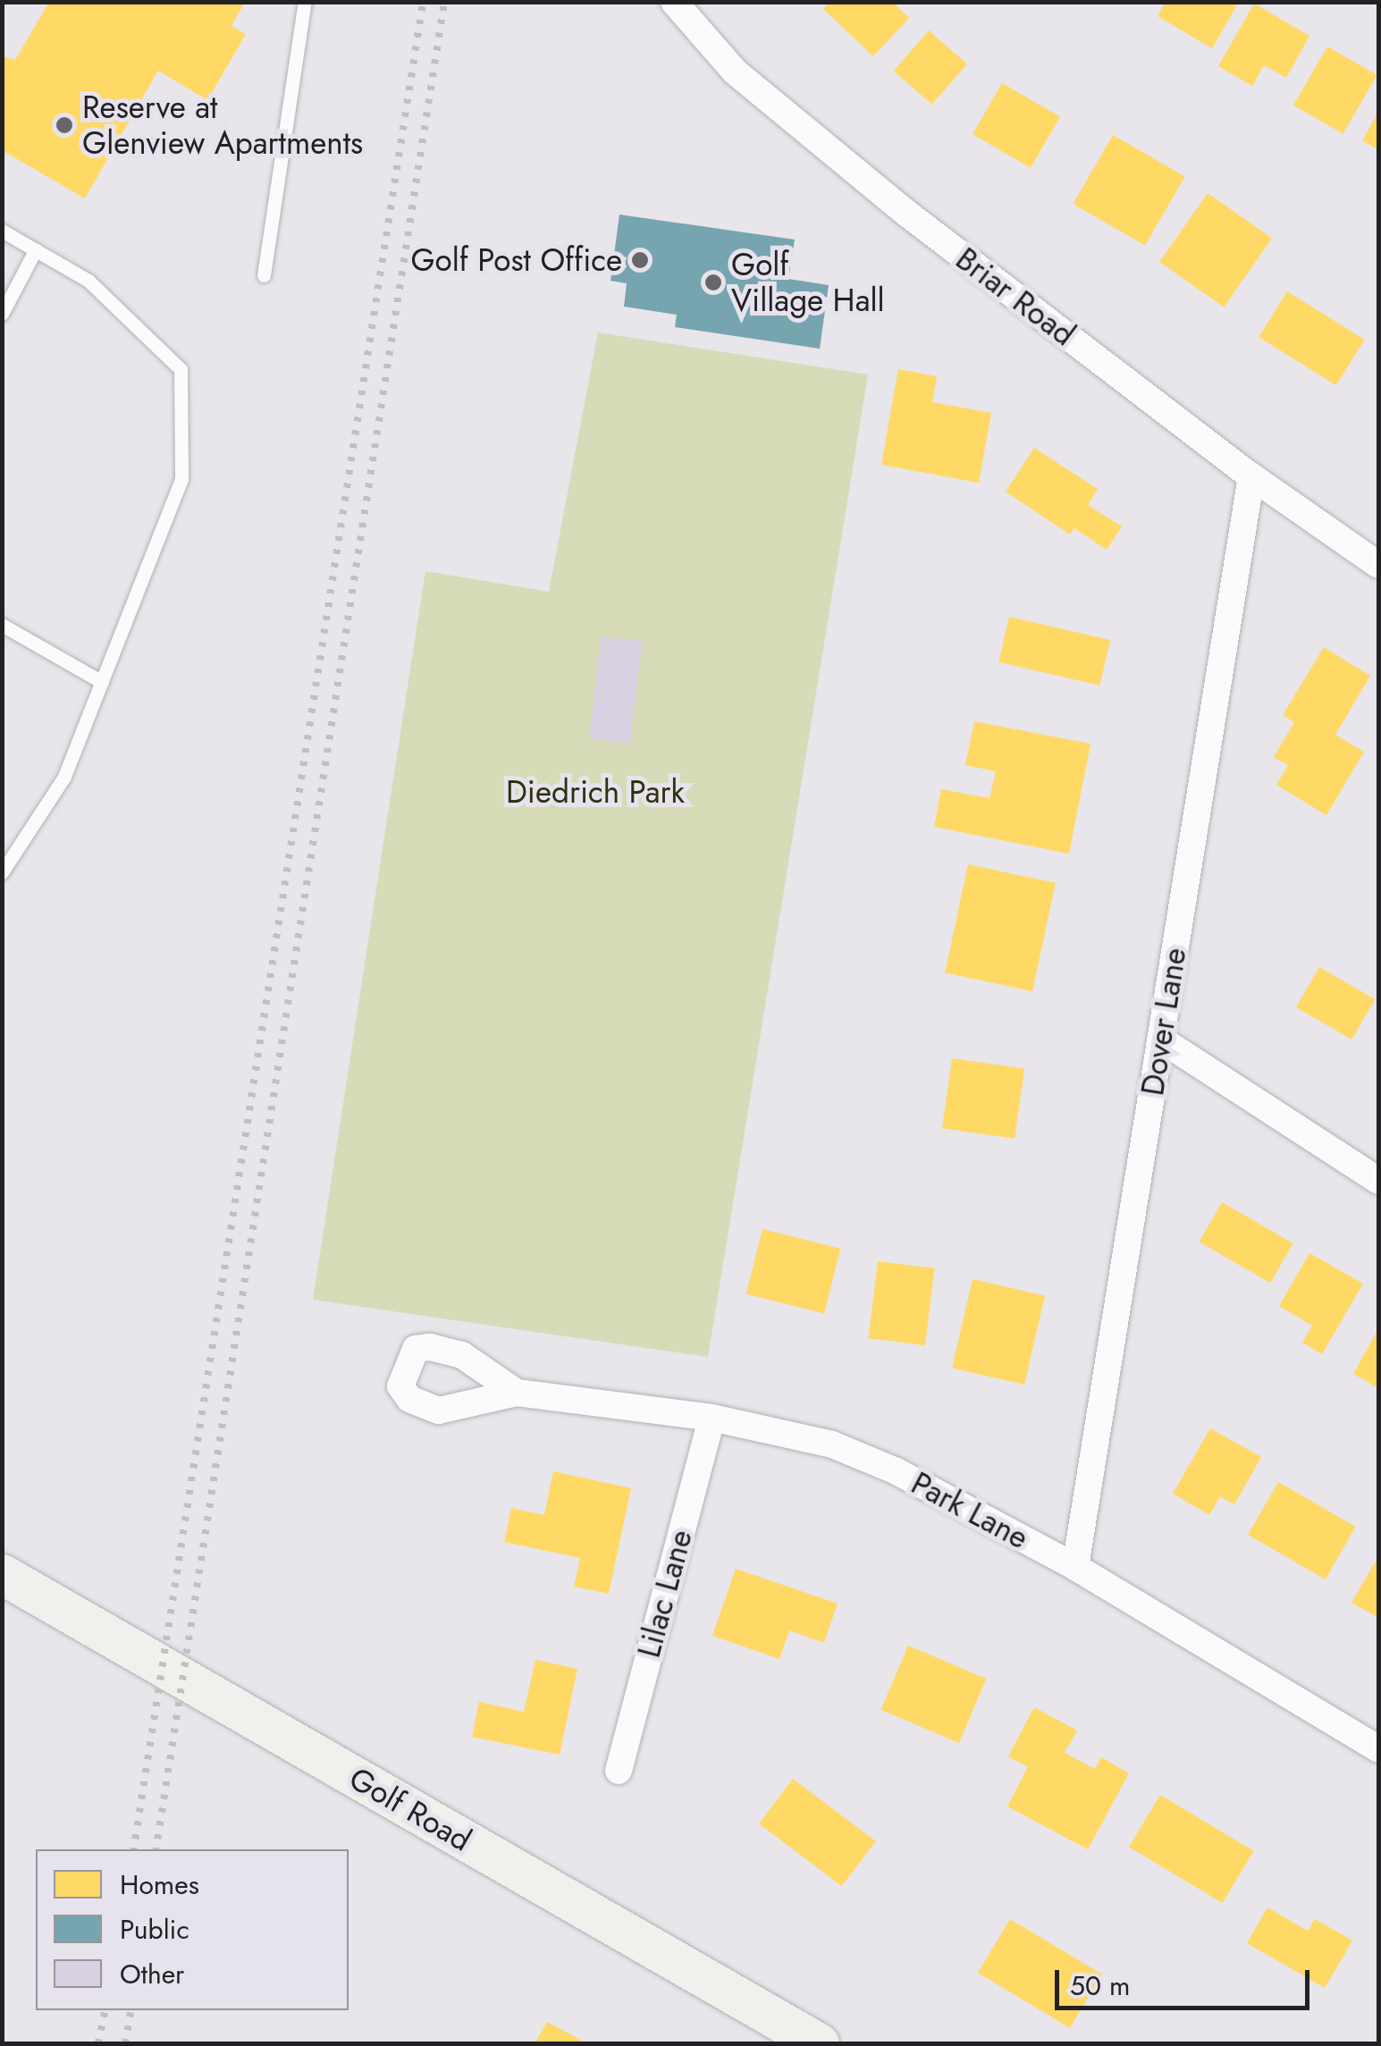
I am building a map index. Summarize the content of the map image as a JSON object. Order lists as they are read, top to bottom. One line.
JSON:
{"streets":{"main road":["Golf Road"],"street":["Briar Road","Dover Lane","Park Lane","Lilac Lane"]},"crossings":[["Briar Road","Dover Lane"],["Dover Lane","Park Lane"],["Park Lane","Lilac Lane"]],"parks":["Diedrich Park"],"places":["Reserve at Glenview Apartments","Golf Post Office","Golf Village Hall"],"legend":["Homes","Public","Other"],"scale_bar":"50 m"}
